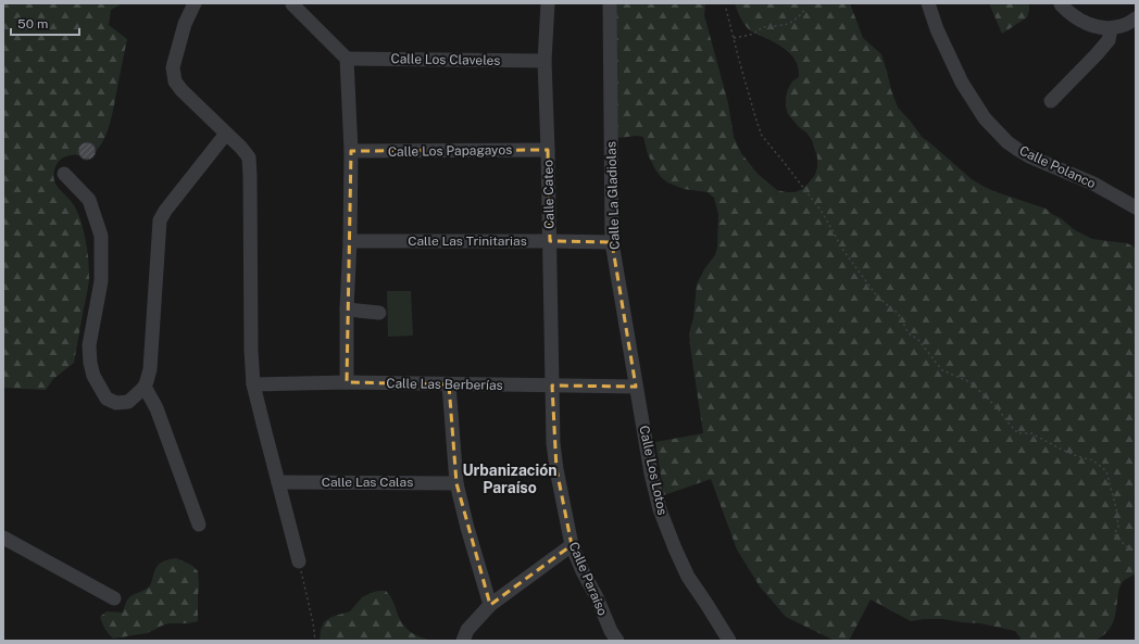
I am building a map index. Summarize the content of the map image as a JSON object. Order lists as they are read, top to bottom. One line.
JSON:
{"streets":{"street":["Calle Los Claveles","Calle Los Papagayos","Calle Polanco","Calle Cateo","Calle La Gladiolas","Calle Las Trinitarias","Calle Las Berberías","Calle Los Lotos","Calle Las Calas","Calle Paraíso"]},"crossings":[["Calle Los Claveles","Calle Cateo"],["Calle Los Papagayos","Calle Cateo"],["Calle Cateo","Calle Las Trinitarias"],["Calle Cateo","Calle Las Berberías"],["Calle Cateo","Calle Paraíso"],["Calle La Gladiolas","Calle Las Trinitarias"],["Calle La Gladiolas","Calle Las Berberías"],["Calle La Gladiolas","Calle Los Lotos"],["Calle Las Berberías","Calle Los Lotos"],["Calle Las Berberías","Calle Paraíso"]],"districts":["Urbanización Paraíso"],"scale_bar":"50 m"}
